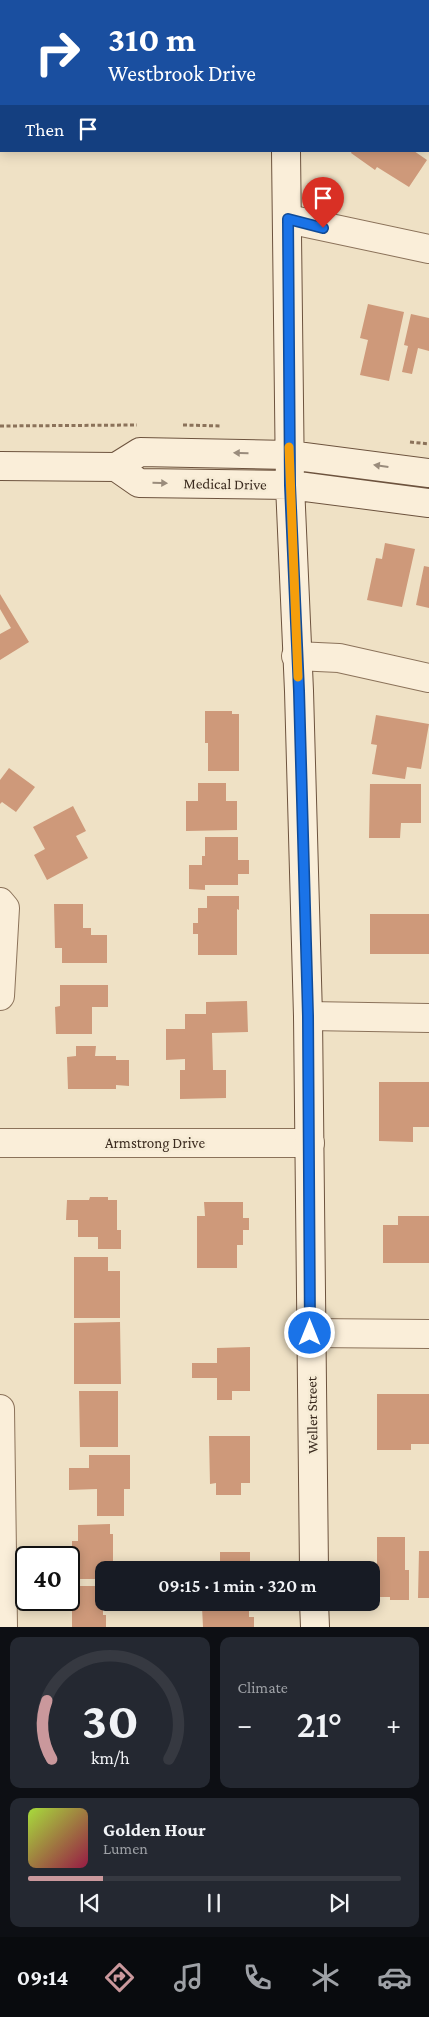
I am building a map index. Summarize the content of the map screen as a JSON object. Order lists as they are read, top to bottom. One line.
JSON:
{"streets":{"street":["Medical Drive","Armstrong Drive","Weller Street"]},"crossings":[["Medical Drive","Weller Street"],["Armstrong Drive","Weller Street"]],"page":{"turn":["310 m","Westbrook Drive"],"then":"Then","limit":"40","trip":"09:15 · 1 min · 320 m","tile":"Climate","heat":["−","21°","+"],"song":["Golden Hour","Lumen"],"tabs":"09:14","gauge":["30","km/h"]}}
